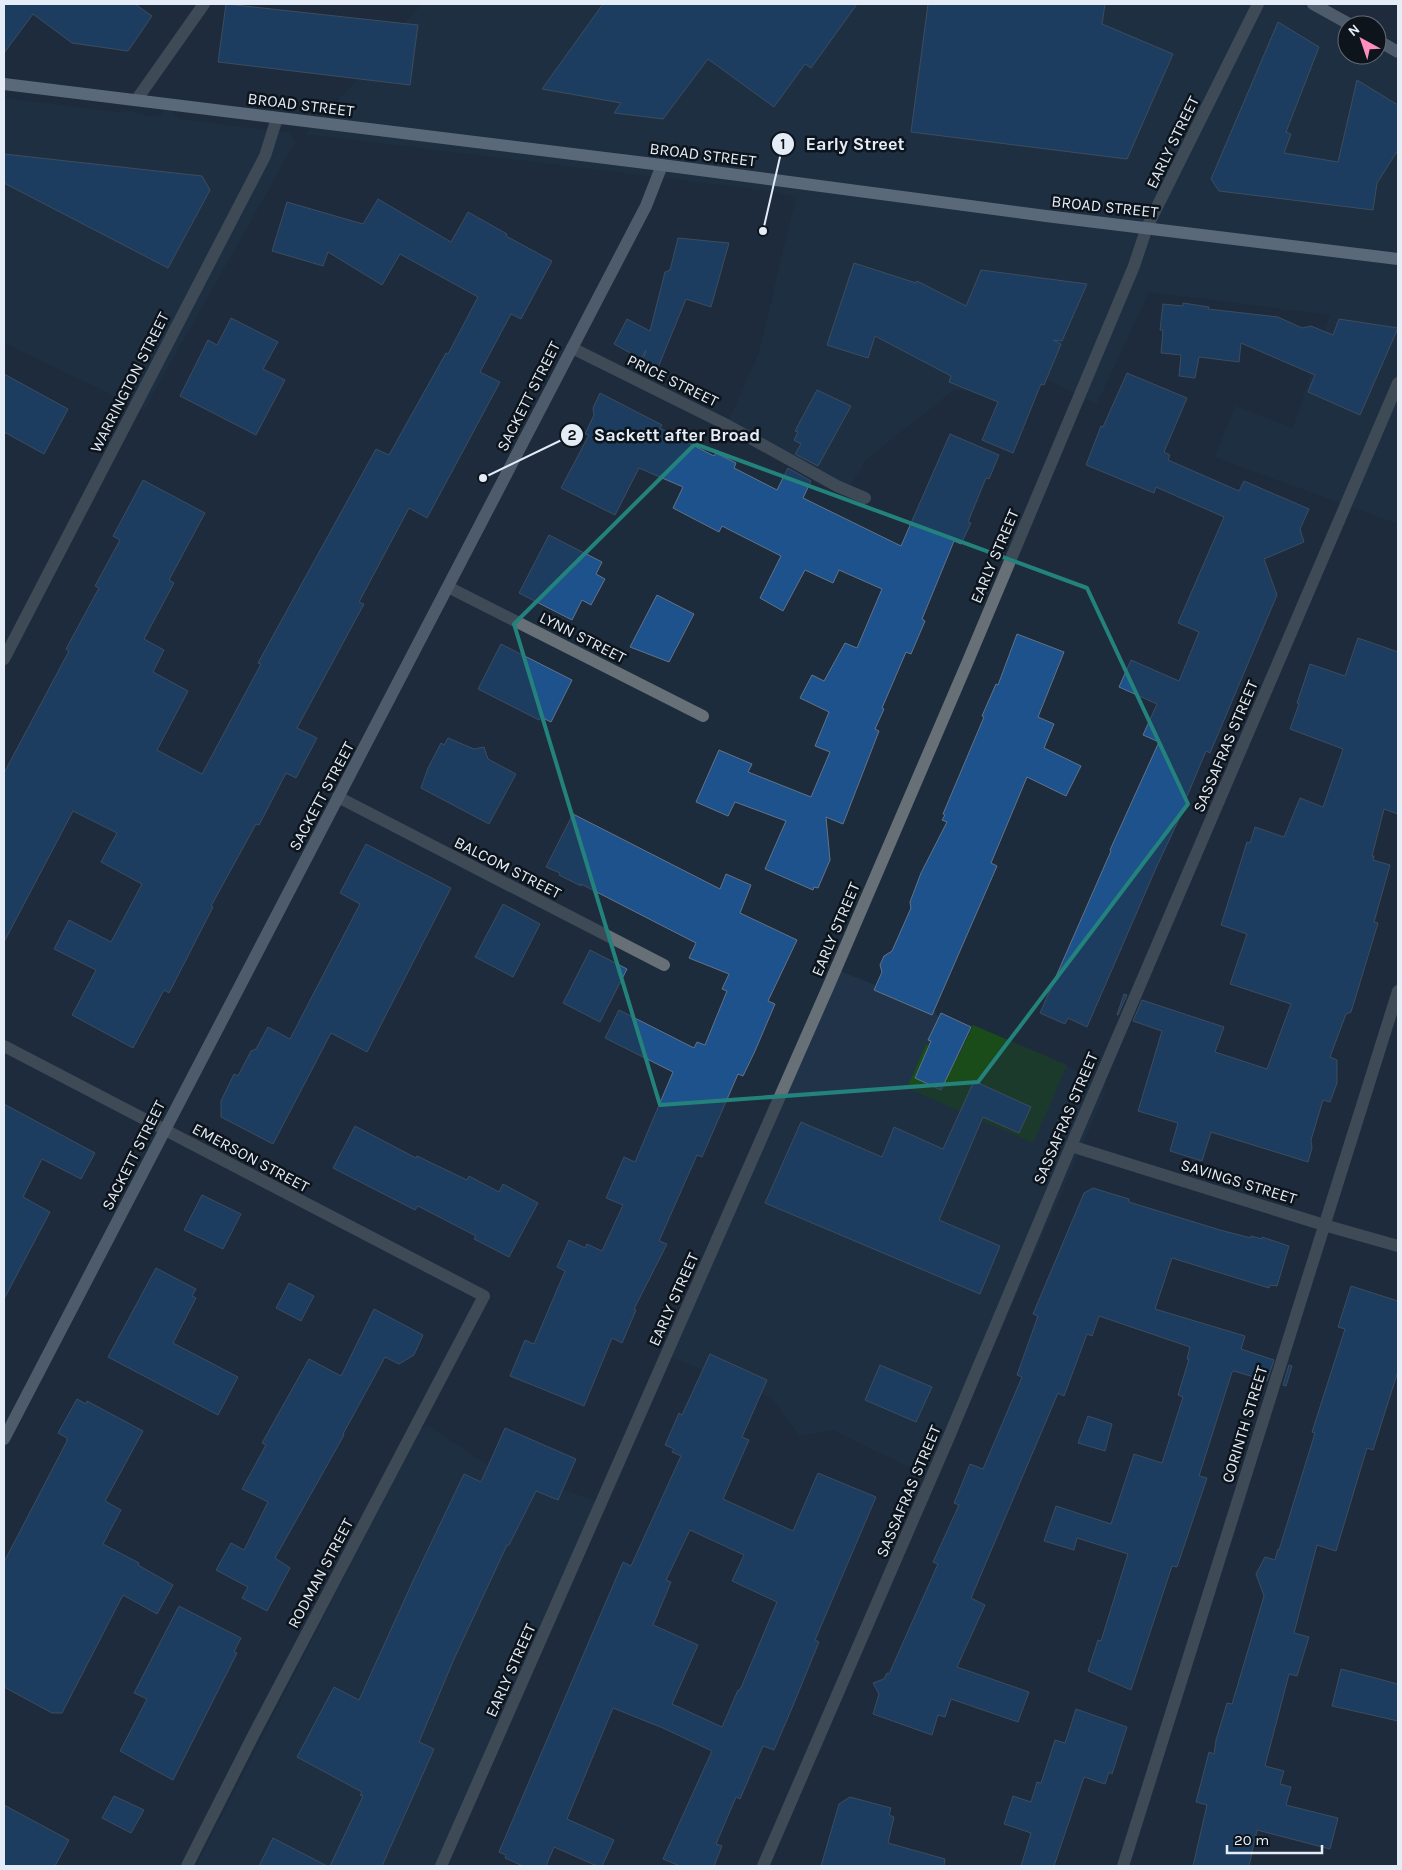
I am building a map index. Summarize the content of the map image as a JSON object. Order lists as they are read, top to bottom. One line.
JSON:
{"streets":{"main road":["BROAD STREET"],"street":["EARLY STREET","PRICE STREET","WARRINGTON STREET","SACKETT STREET","LYNN STREET","SASSAFRAS STREET","BALCOM STREET","EMERSON STREET","SAVINGS STREET","CORINTH STREET","RODMAN STREET"]},"crossings":[["BROAD STREET","EARLY STREET"],["BROAD STREET","WARRINGTON STREET"],["BROAD STREET","SACKETT STREET"],["PRICE STREET","SACKETT STREET"],["SACKETT STREET","LYNN STREET"],["SACKETT STREET","BALCOM STREET"],["SACKETT STREET","EMERSON STREET"],["SASSAFRAS STREET","SAVINGS STREET"],["EMERSON STREET","RODMAN STREET"],["SAVINGS STREET","CORINTH STREET"]],"places":["Early Street","Sackett after Broad"],"scale_bar":"20 m","north":"top left"}
